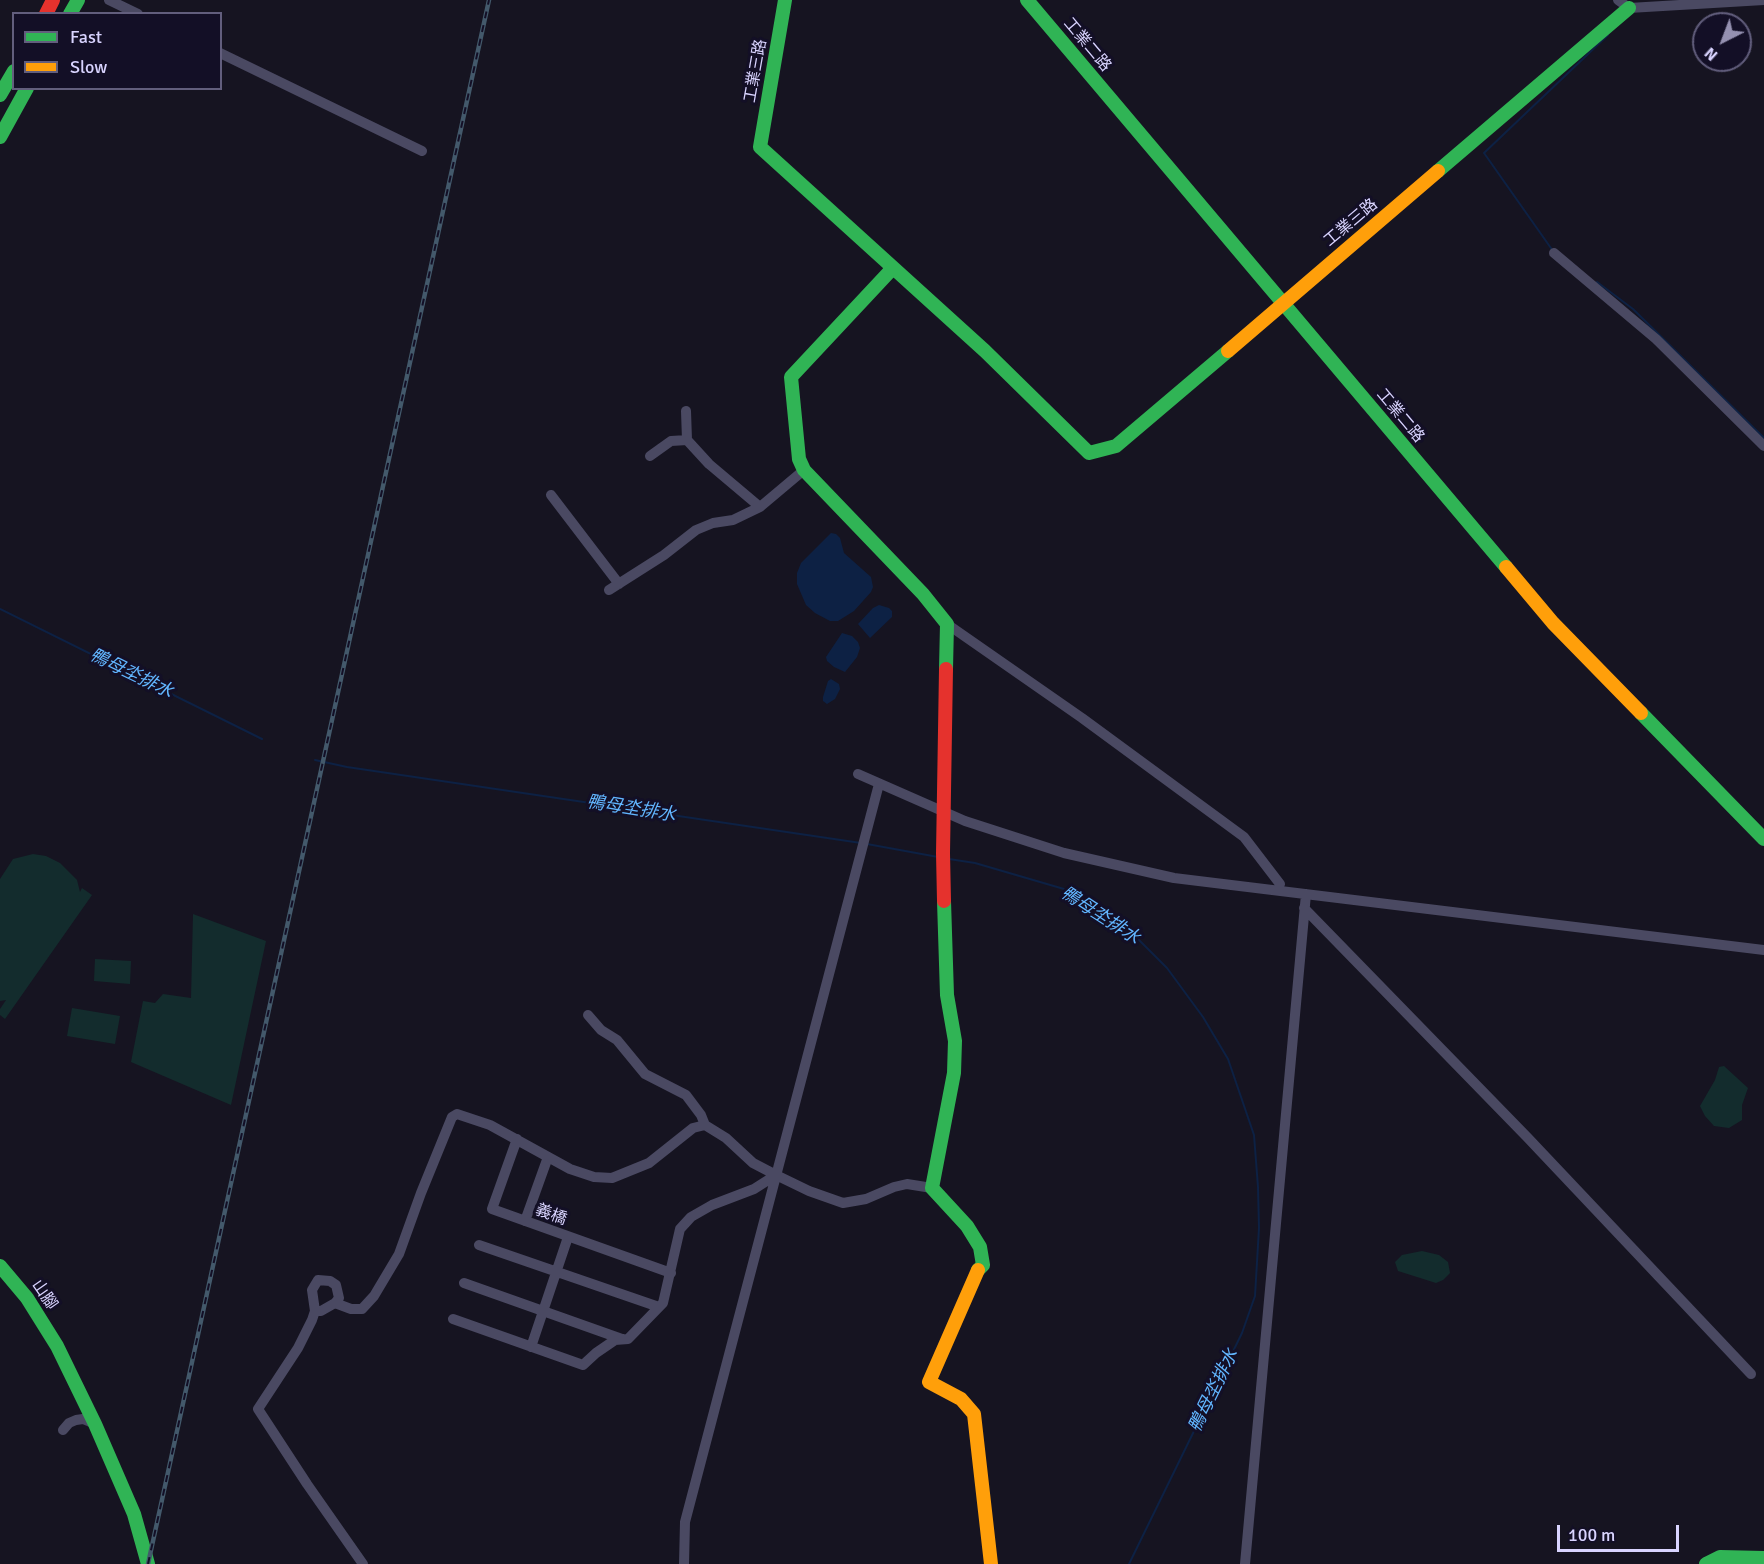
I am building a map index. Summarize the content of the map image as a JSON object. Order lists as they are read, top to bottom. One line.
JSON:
{"streets":{"street":["工業二路","工業三路","義橋","山腳"]},"crossings":[["工業二路","工業三路"]],"water":["鴨母坔排水"],"legend":["Fast","Slow"],"scale_bar":"100 m","north":"bottom left"}
